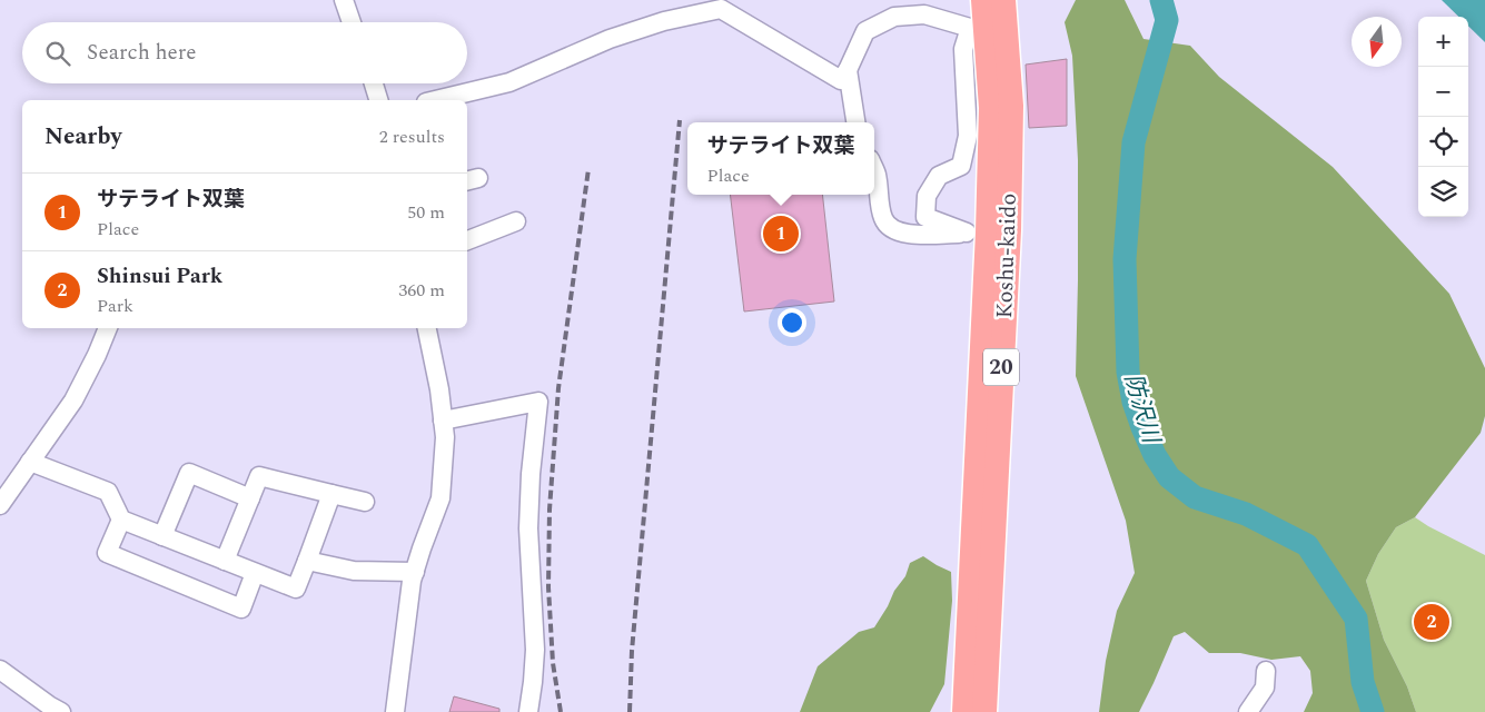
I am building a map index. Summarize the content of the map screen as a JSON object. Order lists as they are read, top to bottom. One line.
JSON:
{"streets":{"highway":["Koshu-kaido","20"]},"water":["防沢川"],"north":"bottom","page":{"map_buttons":["+","−"],"search":"Search here","heading":["Nearby","2 results"],"popup":["サテライト双葉","Place"],"list":[{"mark":"1","name":"サテライト双葉","note":"Place","value":"50 m"},{"mark":"2","name":"Shinsui Park","note":"Park","value":"360 m"}],"pins":["1","2"]}}
